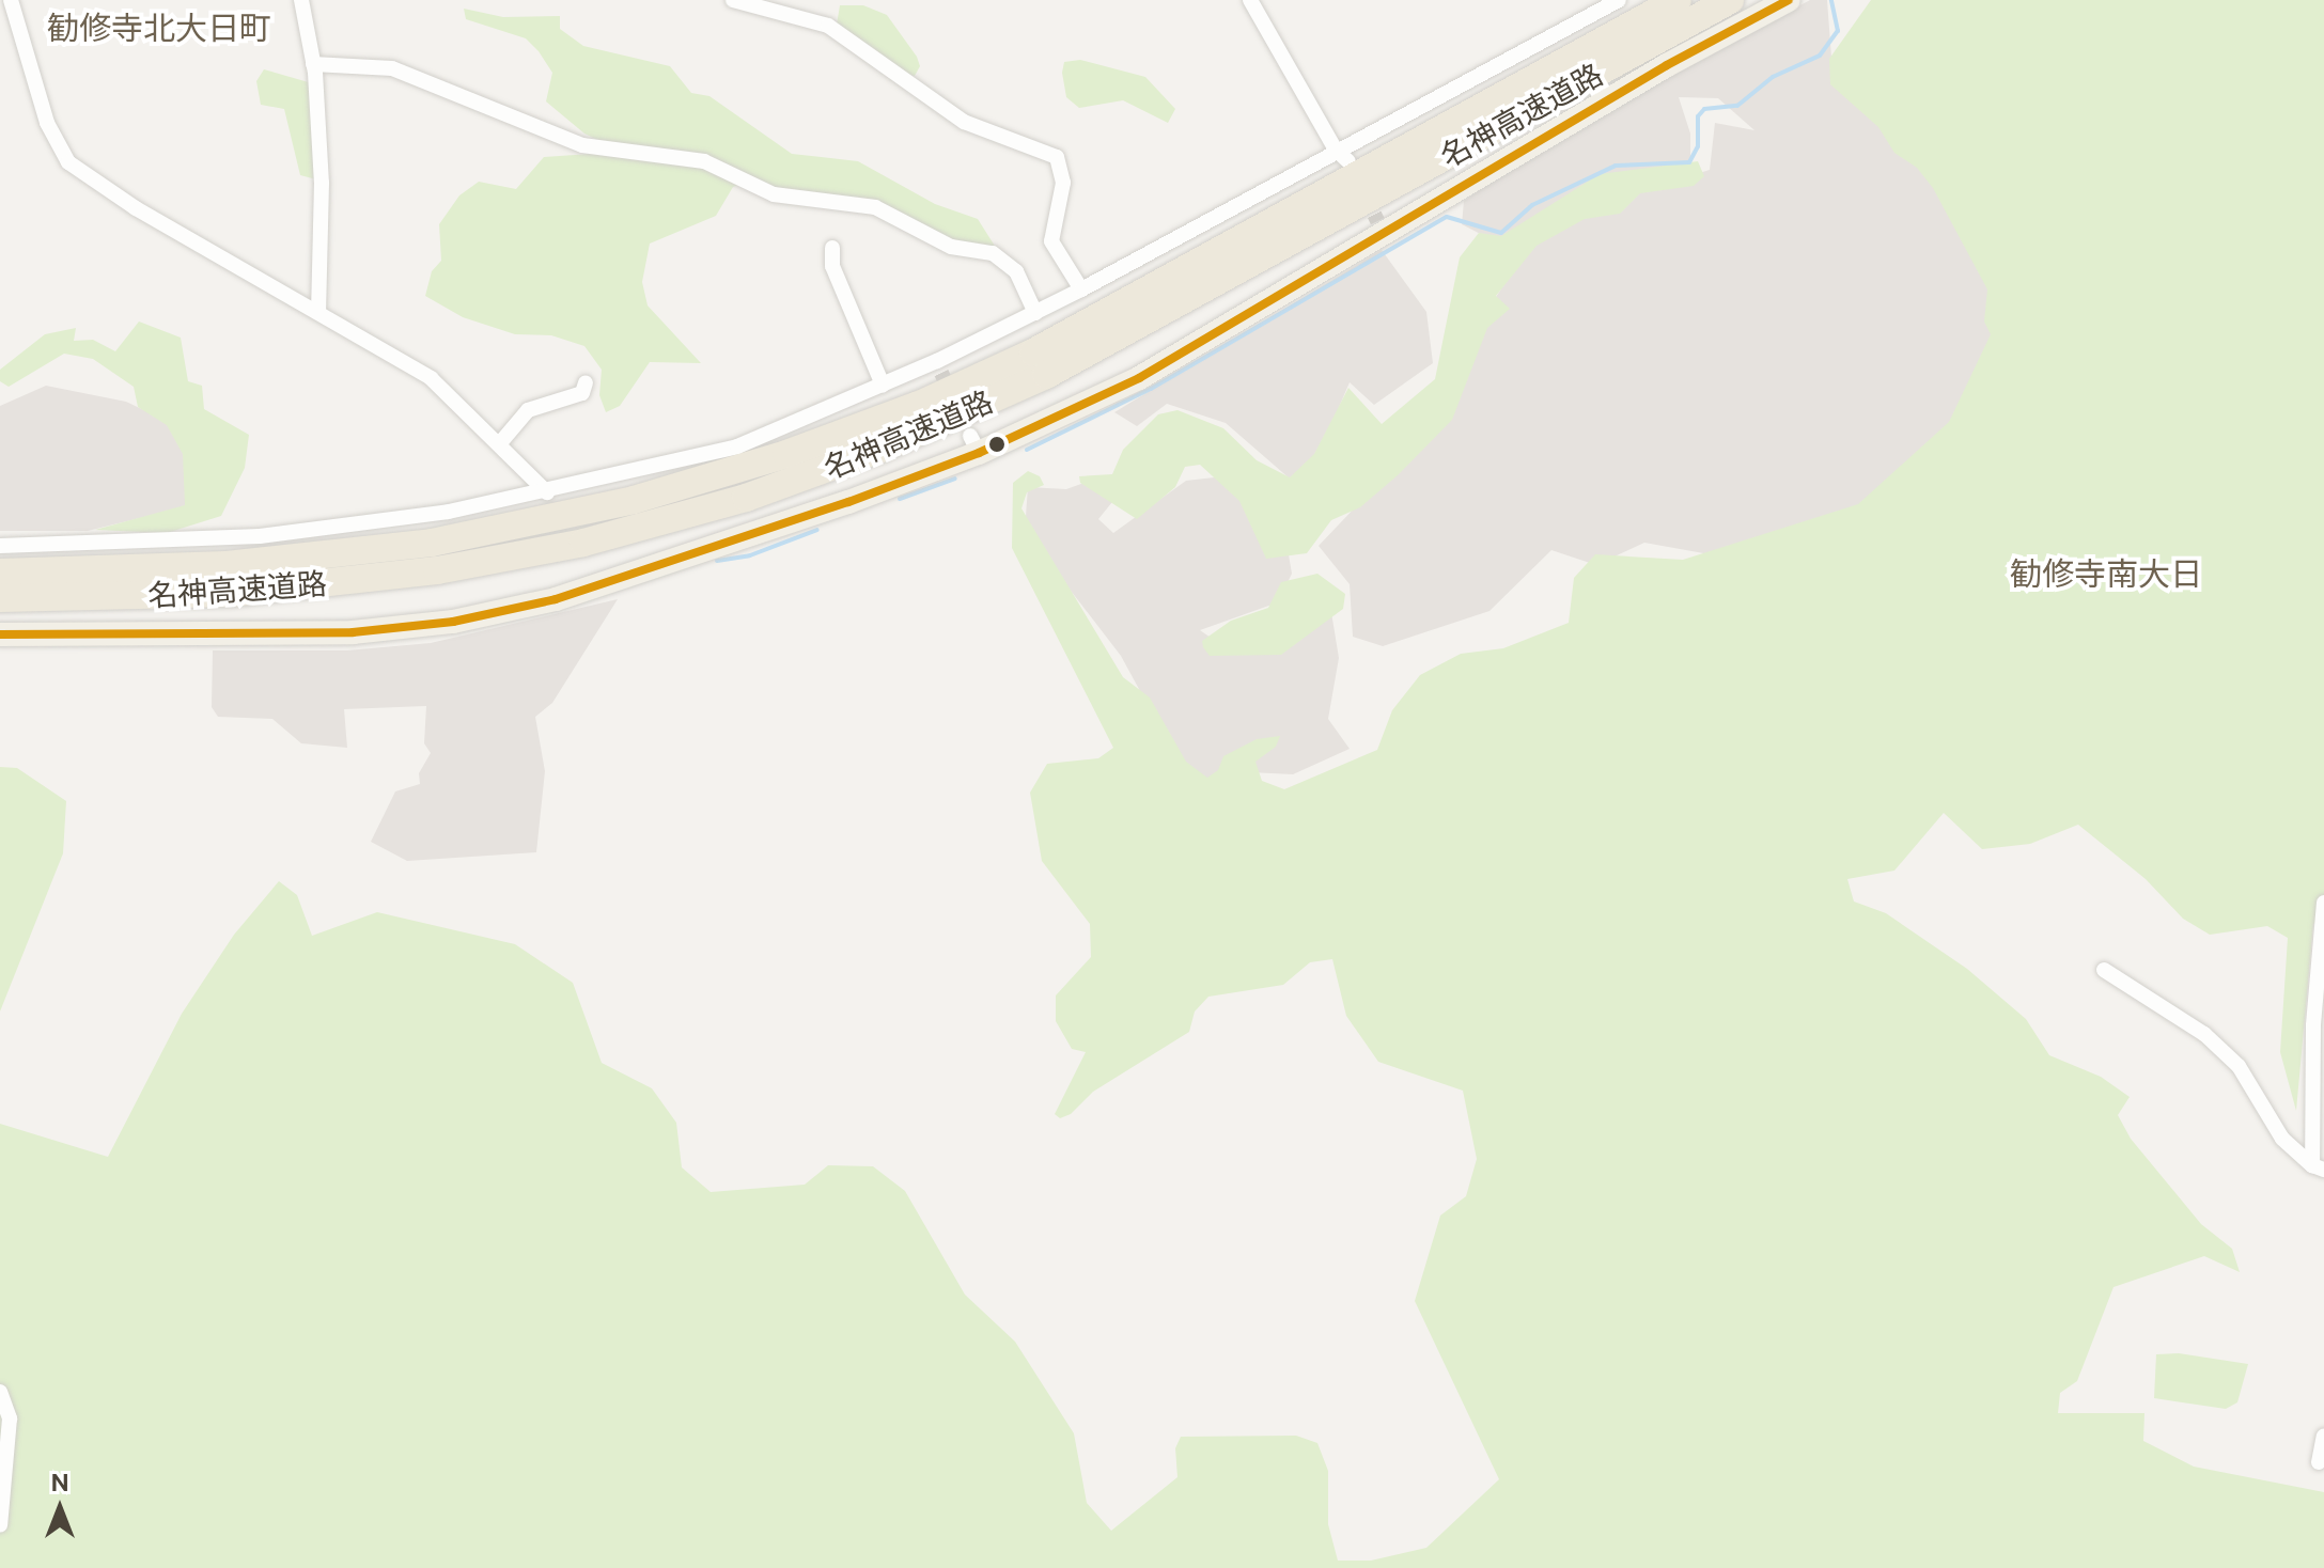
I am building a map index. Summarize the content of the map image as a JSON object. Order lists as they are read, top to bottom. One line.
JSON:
{"streets":{"highway":["名神高速道路"]},"districts":["勧修寺北大日町","勧修寺南大日"],"north":"top"}
